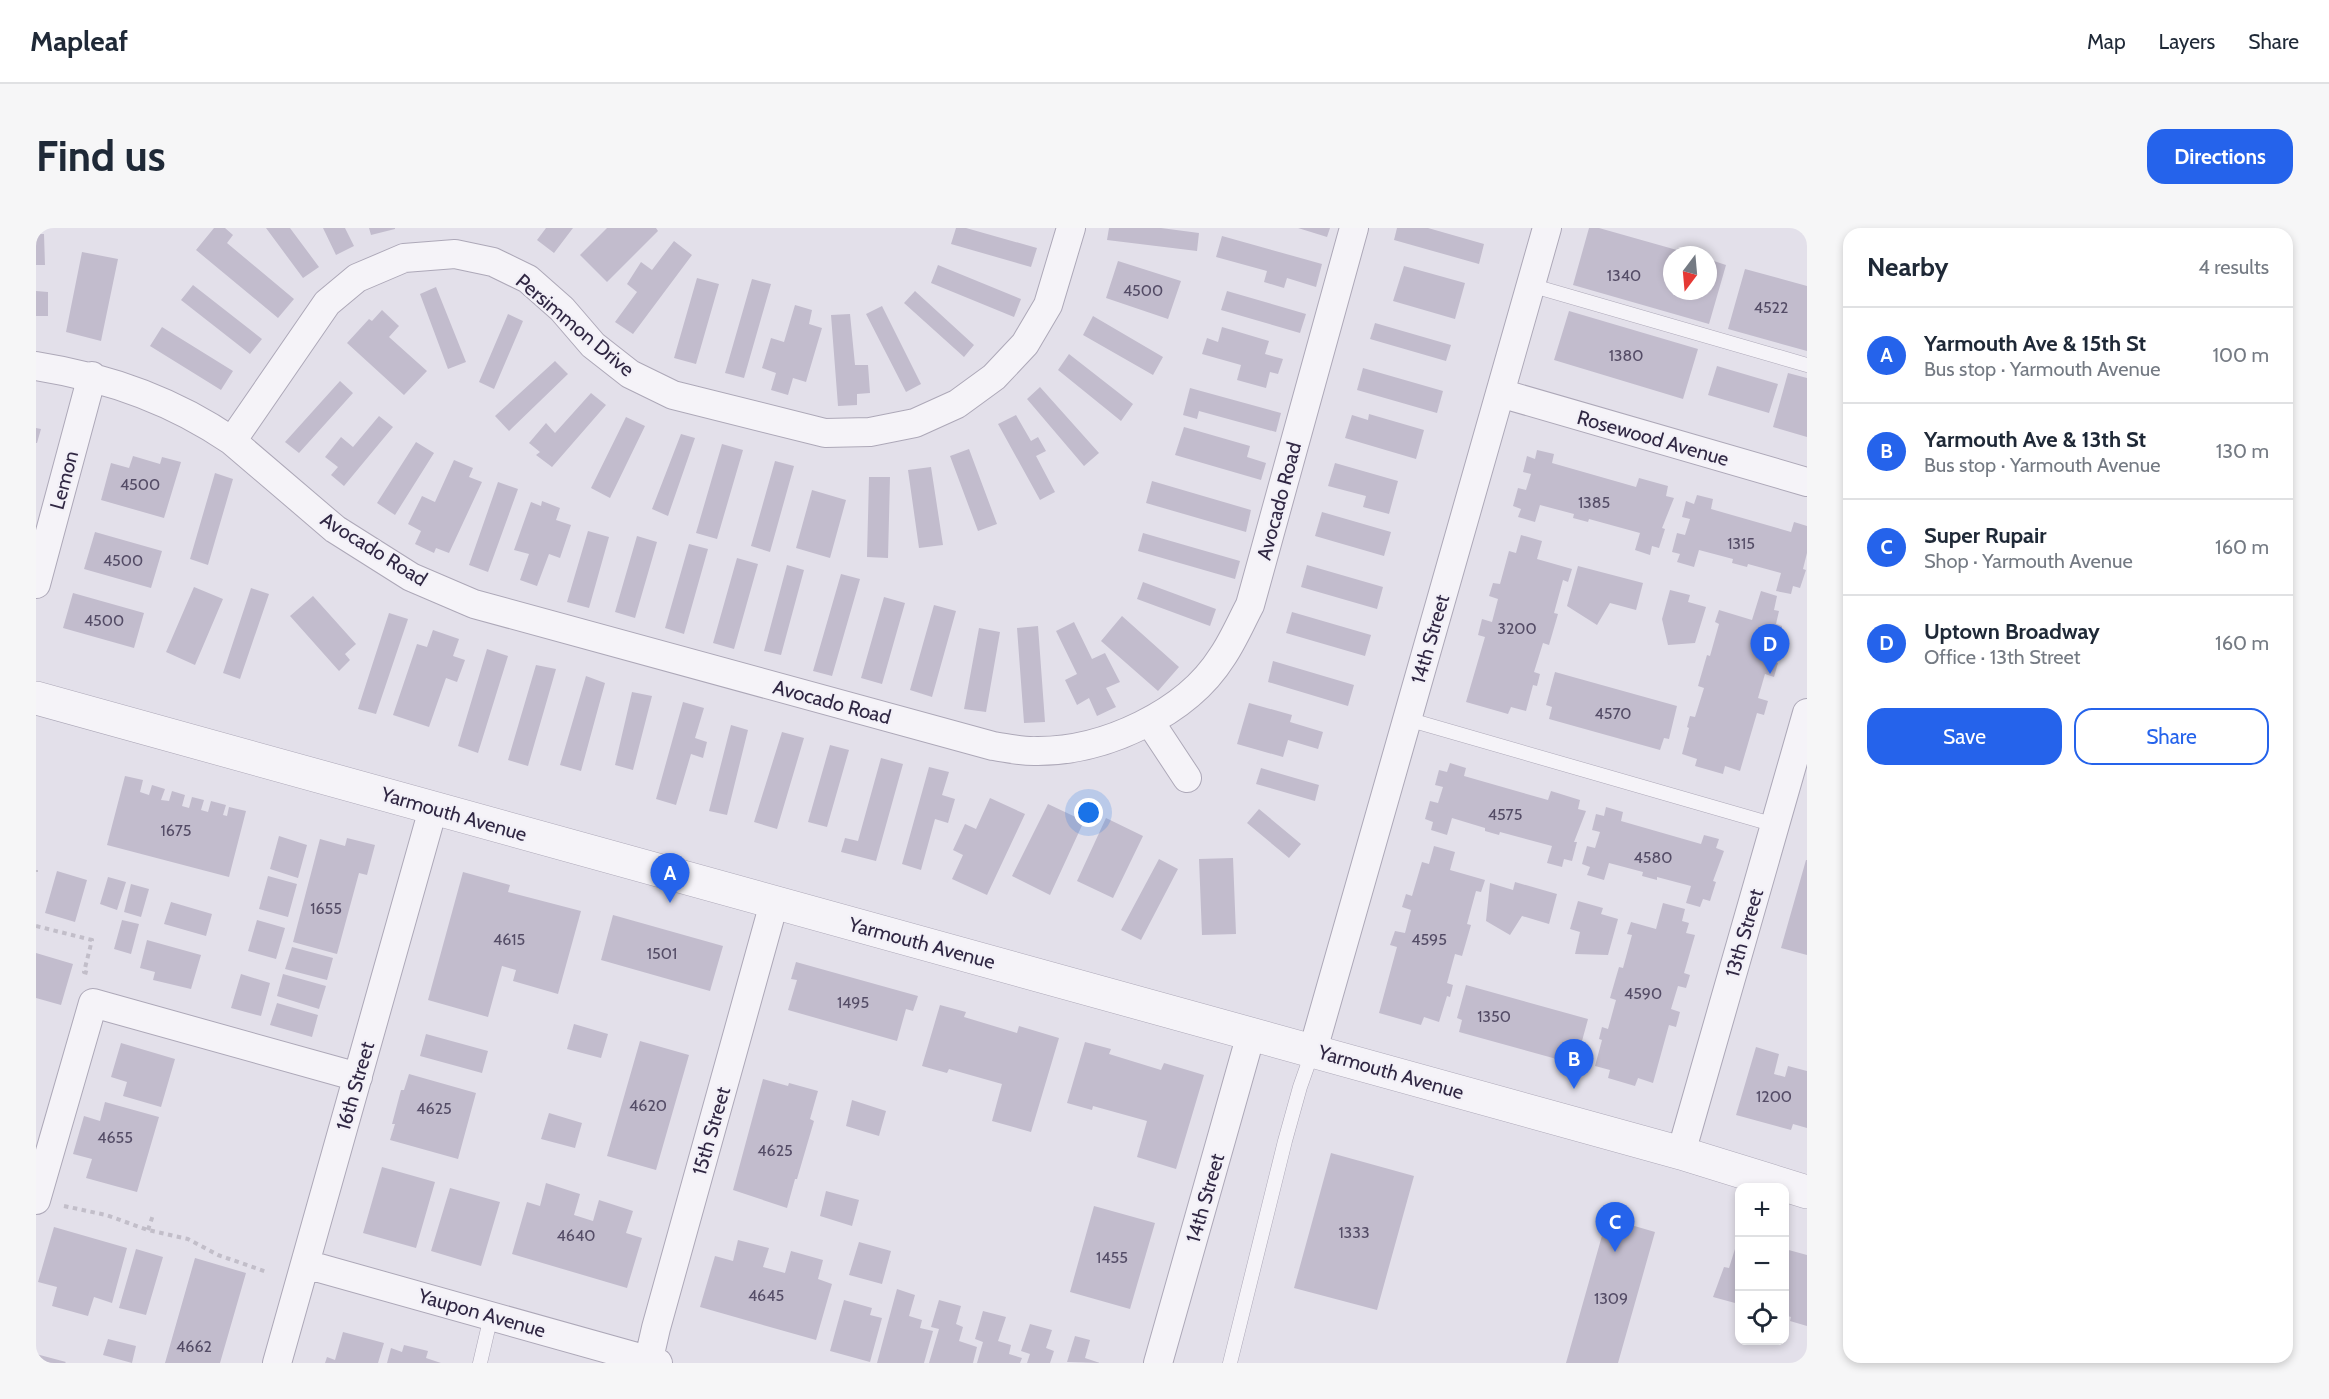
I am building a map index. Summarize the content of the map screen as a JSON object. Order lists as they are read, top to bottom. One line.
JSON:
{"streets":{"street":["Persimmon Drive","Rosewood Avenue","Lemon","Avocado Road","14th Street","Yarmouth Avenue","13th Street","16th Street","15th Street","Yaupon Avenue"]},"crossings":[["Persimmon Drive","Avocado Road"],["Rosewood Avenue","14th Street"],["Lemon","Avocado Road"],["14th Street","Yarmouth Avenue"],["Yarmouth Avenue","13th Street"],["Yarmouth Avenue","16th Street"],["Yarmouth Avenue","15th Street"],["16th Street","Yaupon Avenue"],["15th Street","Yaupon Avenue"]],"house_numbers":["1340","4500","4522","1380","4500","1385","1315","4500","4500","3200","4570","4575","1675","4580","1655","4615","4595","1501","4590","1495","1350","1200","4620","4625","4655","4625","1333","4640","1455","4645","1309","4662"],"north":"bottom","page":{"header":"Mapleaf","nav":["Map","Layers","Share"],"buttons":["Directions",["Save","Share"]],"title":"Find us","heading":["Nearby","4 results"],"list":[{"mark":"A","name":"Yarmouth Ave & 15th St","note":"Bus stop · Yarmouth Avenue","value":"100 m"},{"mark":"B","name":"Yarmouth Ave & 13th St","note":"Bus stop · Yarmouth Avenue","value":"130 m"},{"mark":"C","name":"Super Rupair","note":"Shop · Yarmouth Avenue","value":"160 m"},{"mark":"D","name":"Uptown Broadway","note":"Office · 13th Street","value":"160 m"}],"pins":["D","A","B","C"],"map_buttons":["+","−"]}}
